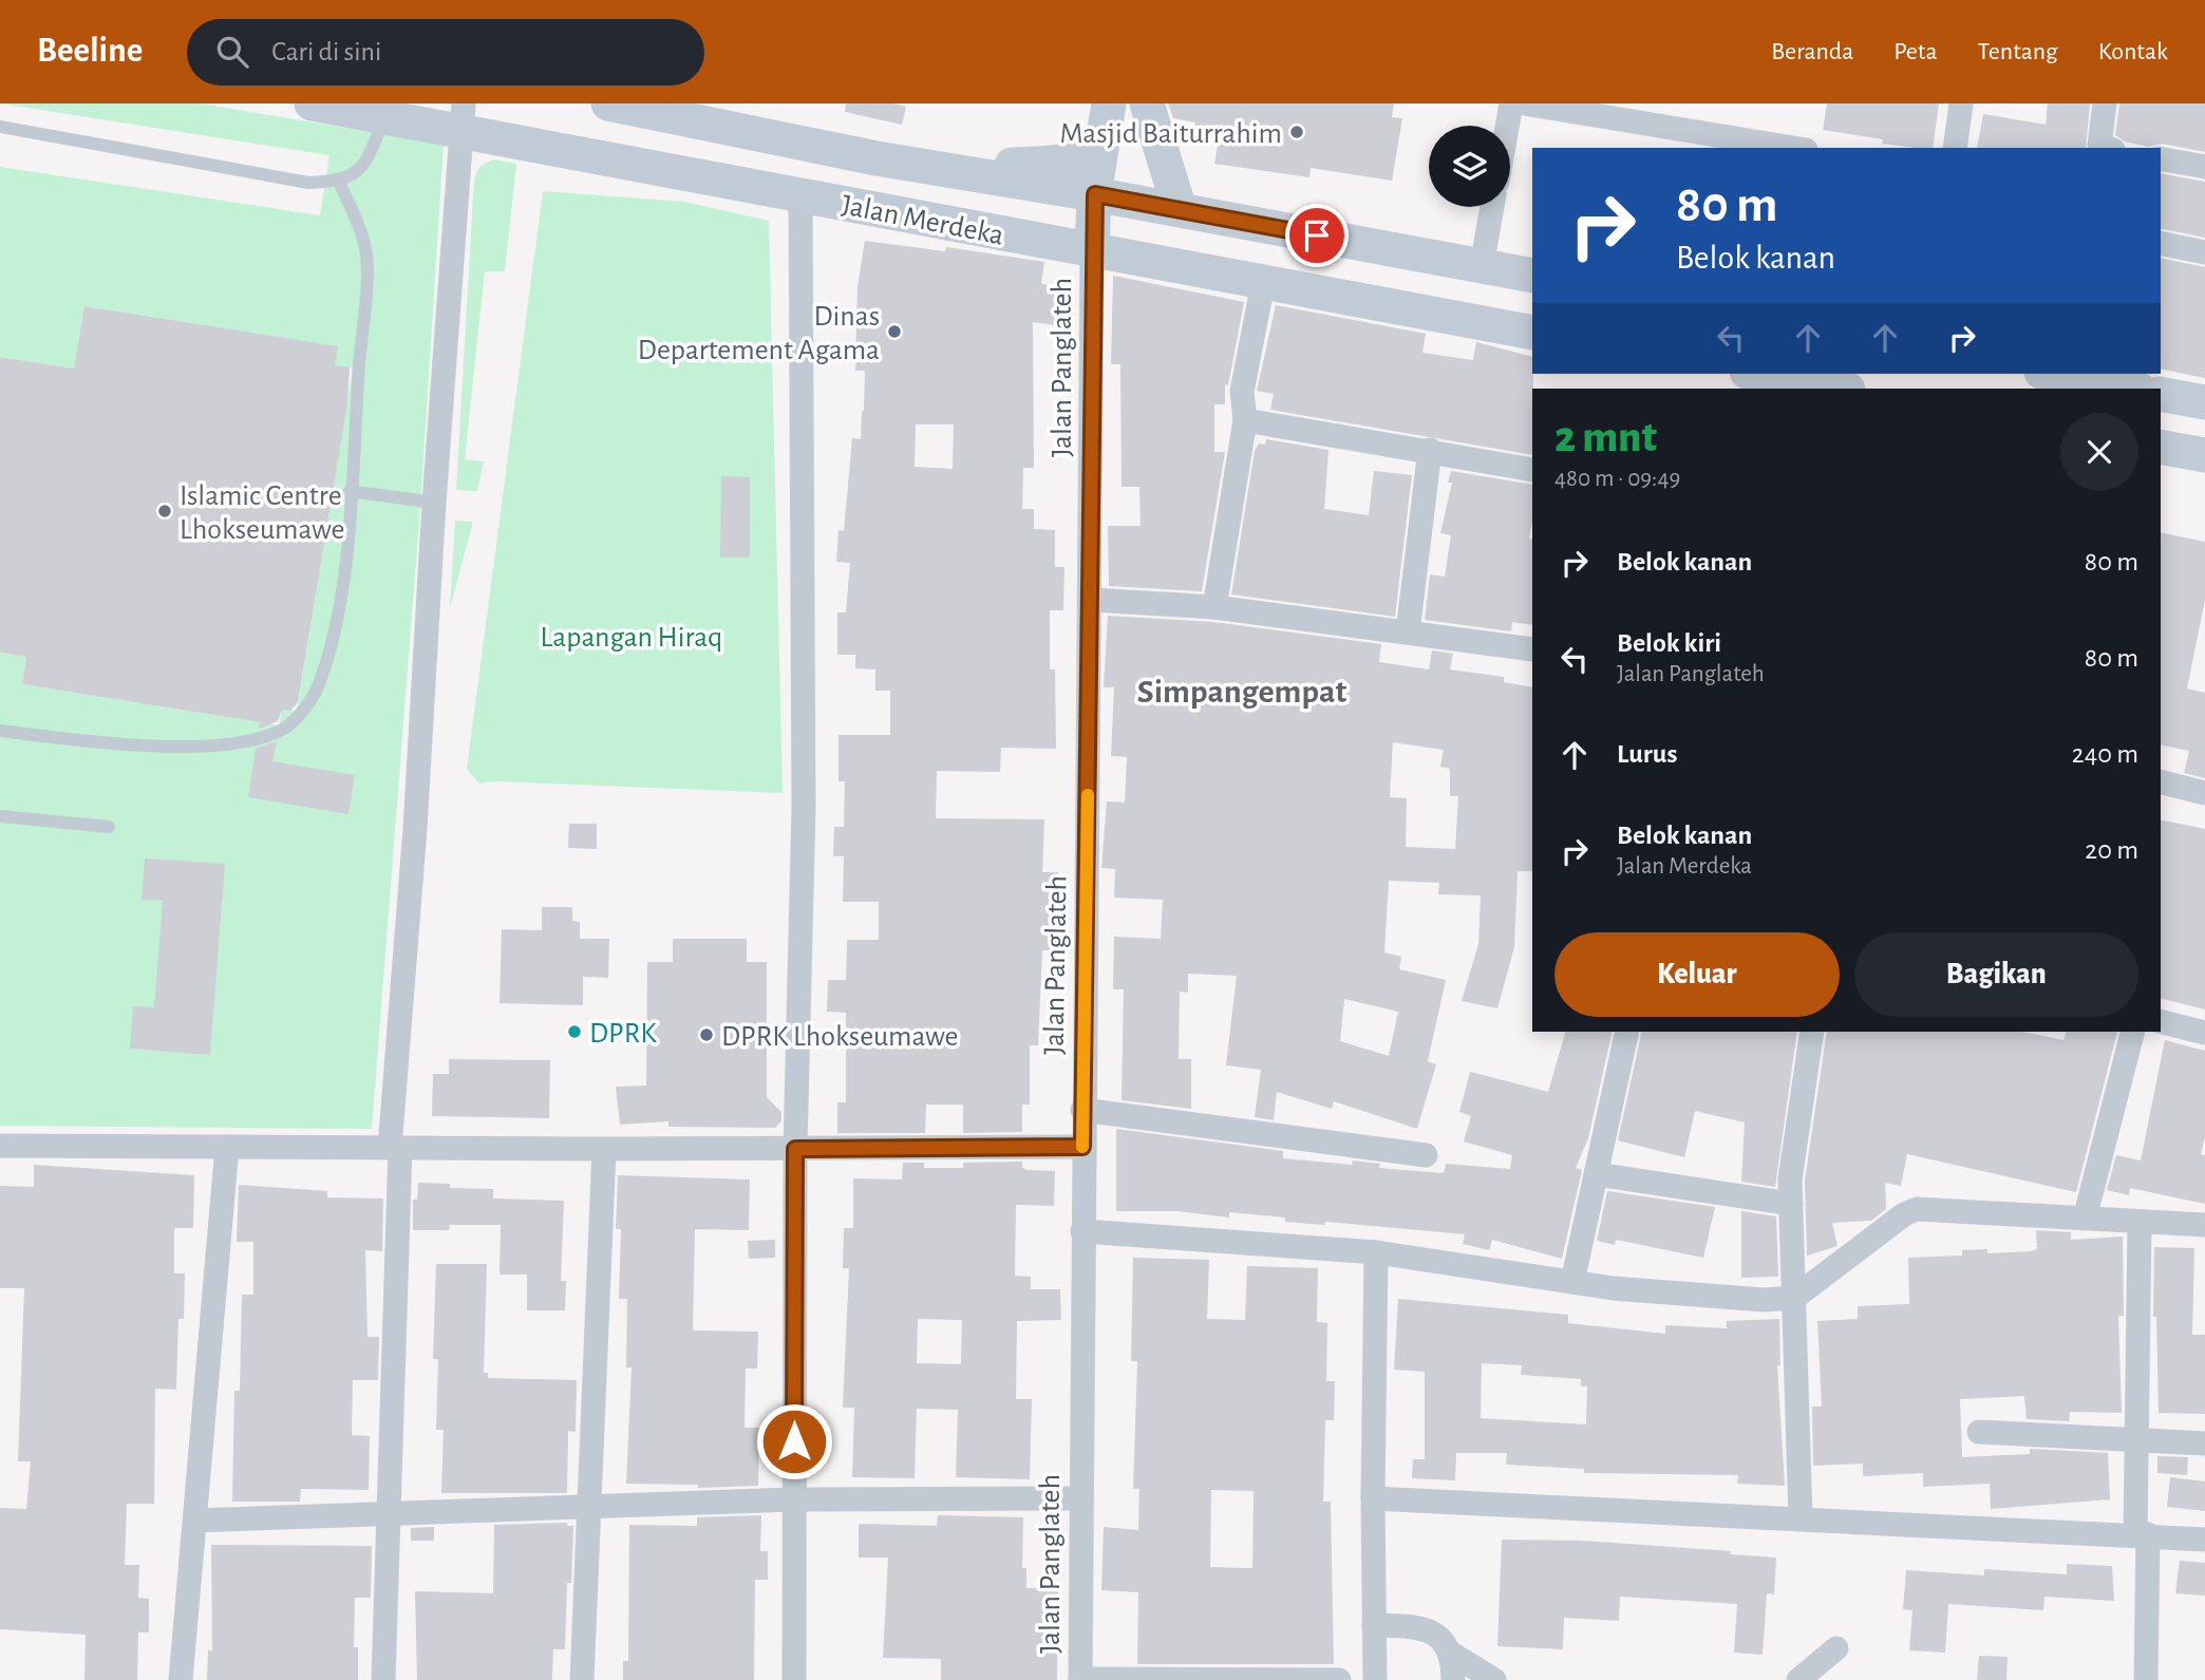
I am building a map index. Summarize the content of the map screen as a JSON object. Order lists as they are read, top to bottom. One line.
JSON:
{"streets":{"main road":["Jalan Merdeka"],"street":["Jalan Panglateh"]},"crossings":[["Jalan Merdeka","Jalan Panglateh"]],"districts":["Simpangempat"],"parks":["Lapangan Hiraq"],"places":["Masjid Baiturrahim","Dinas Departement Agama","Islamic Centre Lhokseumawe","DPRK","DPRK Lhokseumawe"],"page":{"header":"Beeline","search":"Cari di sini","nav":["Beranda","Peta","Tentang","Kontak"],"turn":["80 m","Belok kanan"],"heading":["2 mnt","480 m · 09:49"],"list":[{"name":"Belok kanan","value":"80 m"},{"name":"Belok kiri","note":"Jalan Panglateh","value":"80 m"},{"name":"Lurus","value":"240 m"},{"name":"Belok kanan","note":"Jalan Merdeka","value":"20 m"}],"buttons":["Keluar","Bagikan"]}}
